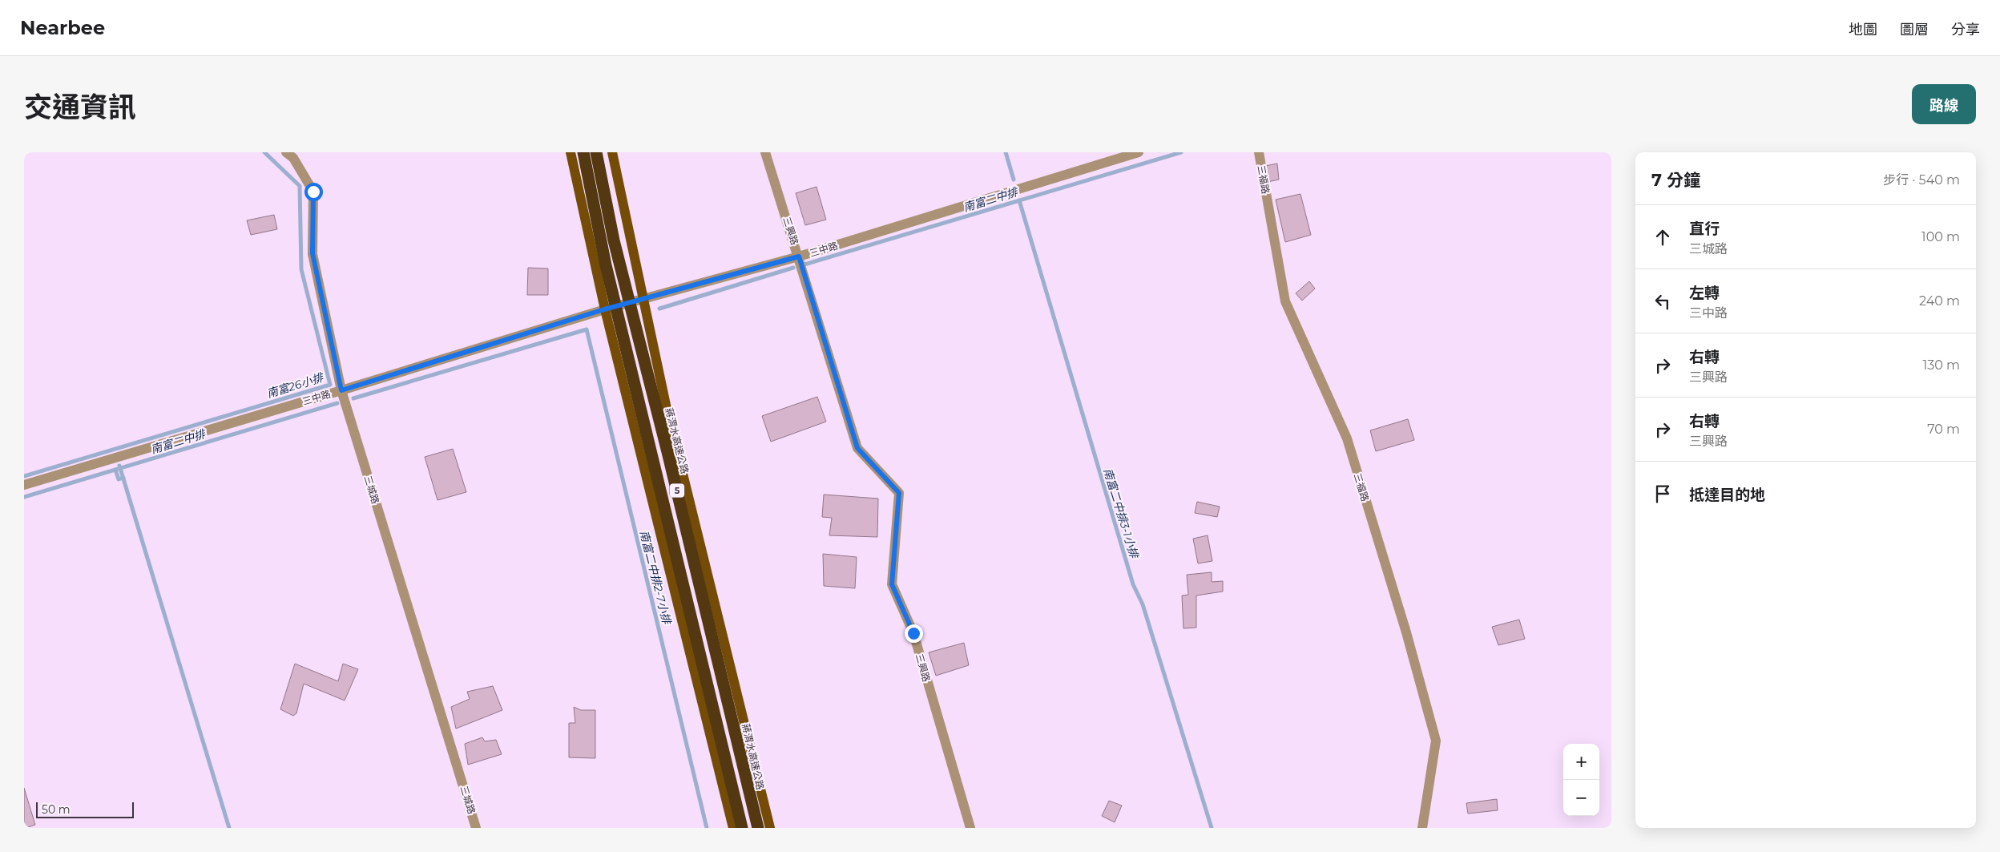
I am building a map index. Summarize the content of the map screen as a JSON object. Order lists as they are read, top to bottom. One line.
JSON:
{"streets":{"highway":["蔣渭水高速公路","5"],"street":["三福路","三興路","三中路","三城路"]},"crossings":[["三興路","三中路"],["三中路","三城路"]],"water":["南富二中排","南富26小排","南富二中排3-1小排","南富二中排2-7小排"],"scale_bar":"50 m","page":{"header":"Nearbee","nav":["地圖","圖層","分享"],"title":"交通資訊","buttons":"路線","heading":["7 分鐘","步行 · 540 m"],"list":[["直行","三城路","100 m"],["左轉","三中路","240 m"],["右轉","三興路","130 m"],["右轉","三興路","70 m"],"抵達目的地"],"map_buttons":["+","−"],"scale":"50 m"}}
